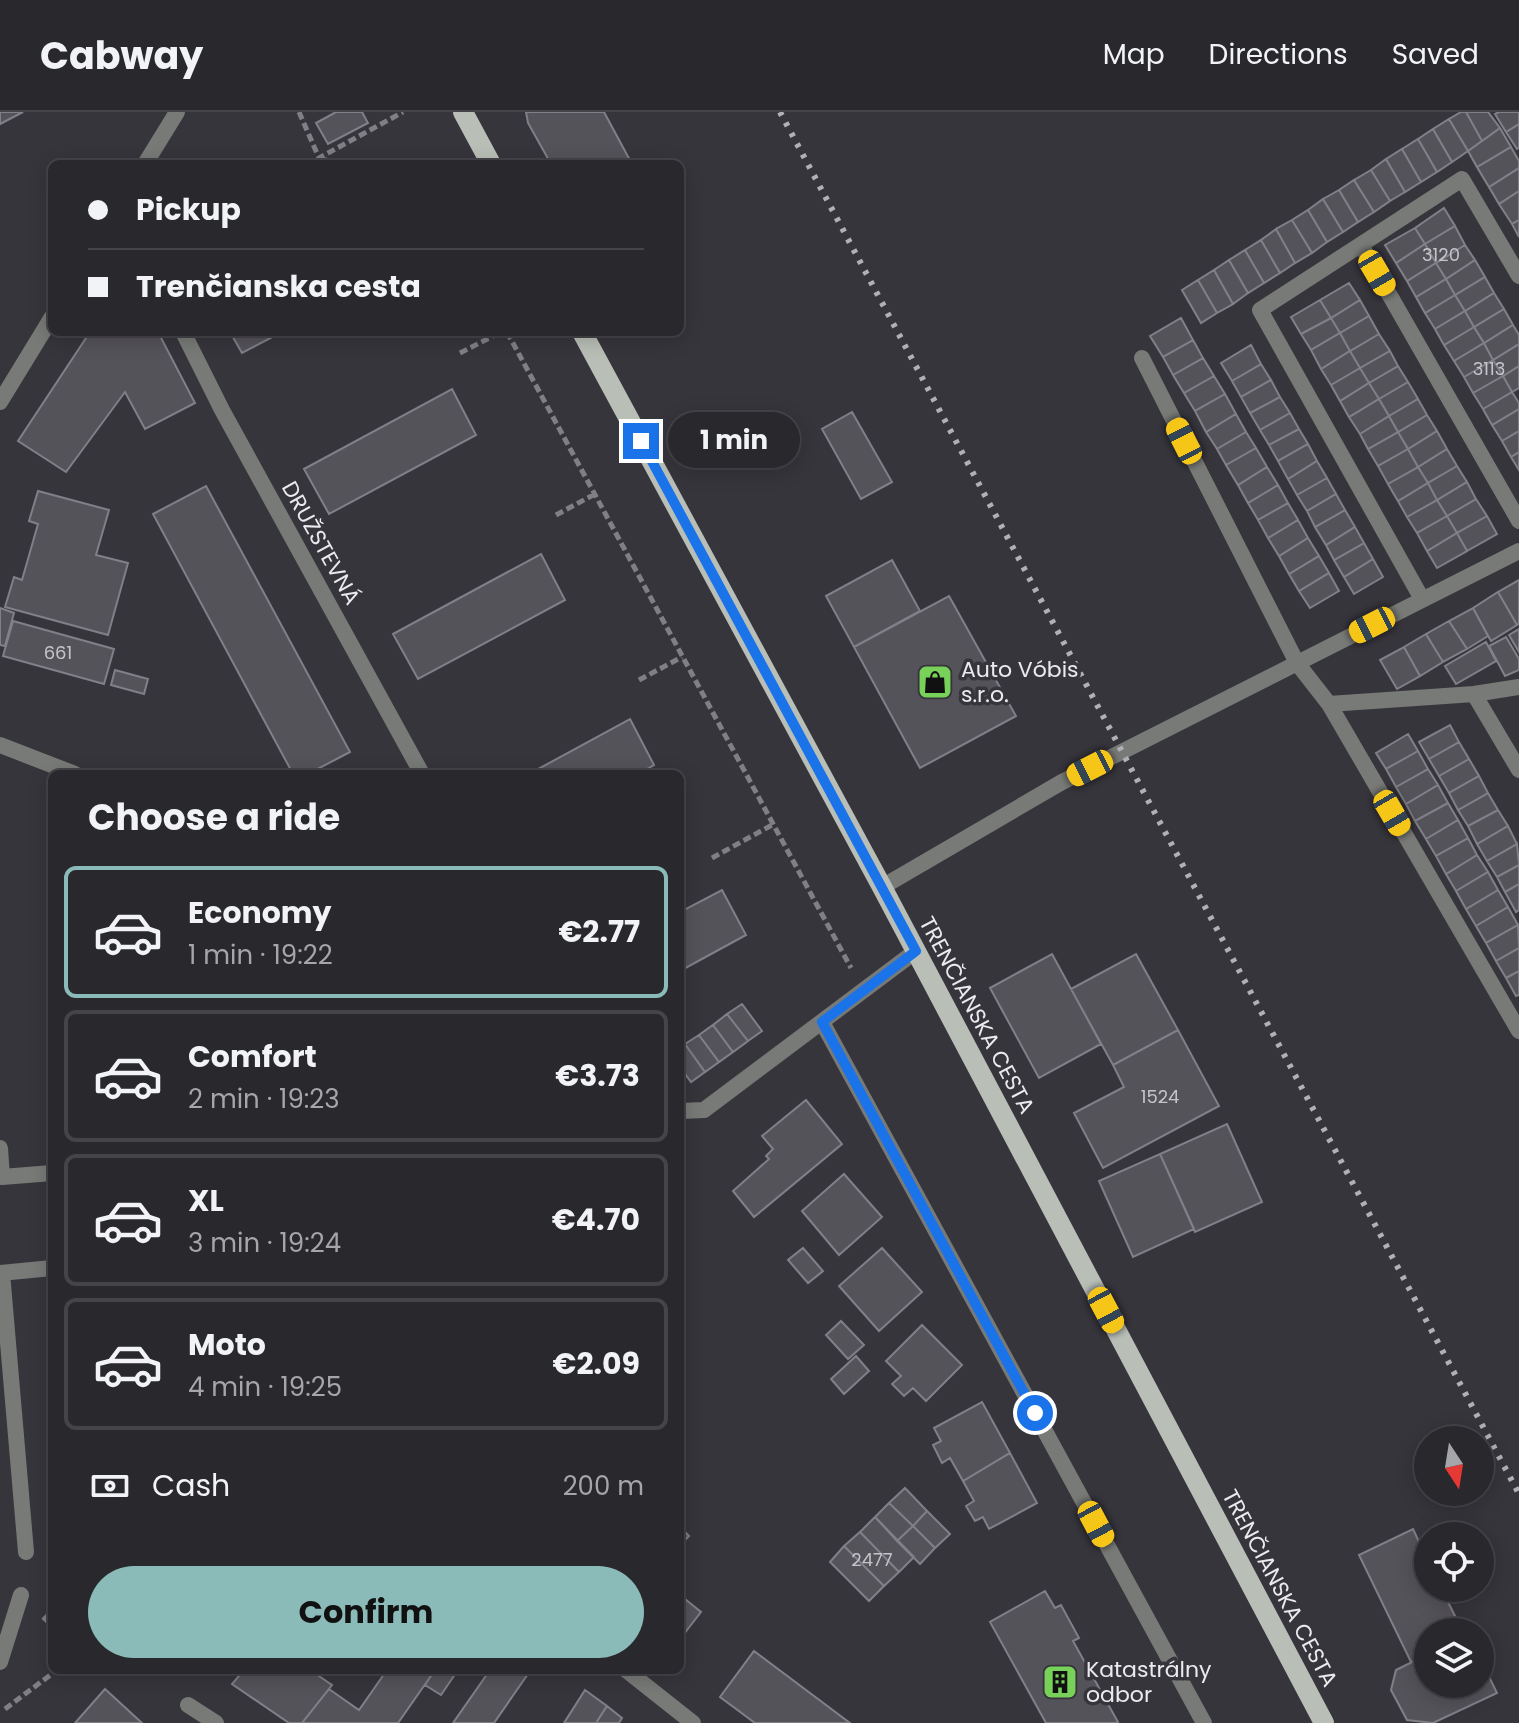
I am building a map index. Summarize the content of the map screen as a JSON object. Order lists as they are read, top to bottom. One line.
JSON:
{"streets":{"main road":["TRENČIANSKA CESTA"],"street":["DRUŽSTEVNÁ"]},"places":{"shop":["Auto Vóbis s.r.o."],"building":["Katastrálny odbor"]},"house_numbers":["3120","3113","661","1524","2477"],"north":"bottom","page":{"header":"Cabway","nav":["Map","Directions","Saved"],"banner":["Pickup","Trenčianska cesta"],"bubble":"1 min","heading":"Choose a ride","list":[{"name":"Economy","note":"1 min · 19:22","value":"€2.77"},{"name":"Comfort","note":"2 min · 19:23","value":"€3.73"},{"name":"XL","note":"3 min · 19:24","value":"€4.70"},{"name":"Moto","note":"4 min · 19:25","value":"€2.09"}],"pay":["Cash","200 m"],"buttons":"Confirm"}}
